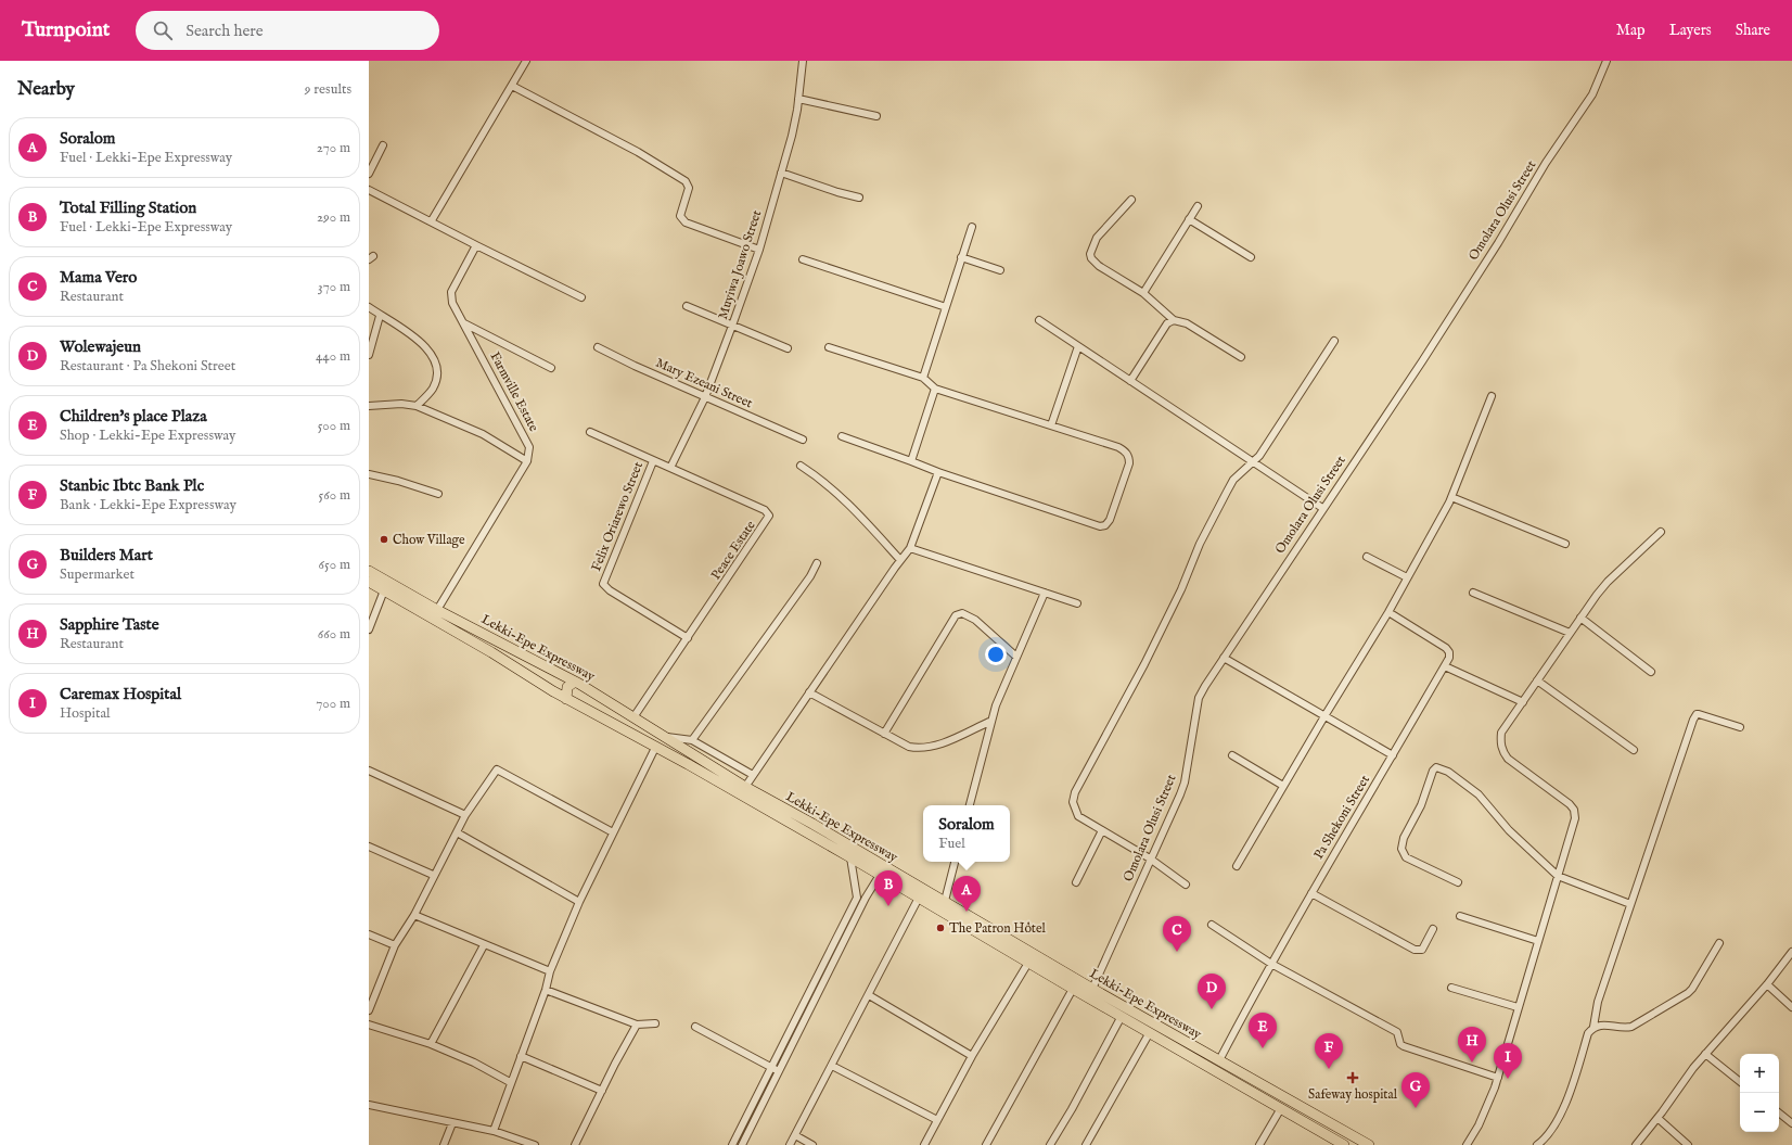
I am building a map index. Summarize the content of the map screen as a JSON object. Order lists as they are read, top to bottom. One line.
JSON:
{"streets":{"highway":["Lekki-Epe Expressway"],"street":["Omolara Olusi Street","Muyiwa Joawo Street","Mary Ezeani Street","Farmville Estate","Felix Oriarewo Street","Peace Estate","Pa Shekoni Street"]},"crossings":[["Omolara Olusi Street","Lekki-Epe Expressway"],["Muyiwa Joawo Street","Mary Ezeani Street"],["Muyiwa Joawo Street","Peace Estate"],["Felix Oriarewo Street","Peace Estate"],["Peace Estate","Lekki-Epe Expressway"],["Lekki-Epe Expressway","Pa Shekoni Street"]],"places":{"other":["Chow Village","The Patron Hôtel"],"health":["Safeway hospital"]},"page":{"header":"Turnpoint","search":"Search here","nav":["Map","Layers","Share"],"heading":["Nearby","9 results"],"list":[{"mark":"A","name":"Soralom","note":"Fuel · Lekki-Epe Expressway","value":"270 m"},{"mark":"B","name":"Total Filling Station","note":"Fuel · Lekki-Epe Expressway","value":"290 m"},{"mark":"C","name":"Mama Vero","note":"Restaurant","value":"370 m"},{"mark":"D","name":"Wolewajeun","note":"Restaurant · Pa Shekoni Street","value":"440 m"},{"mark":"E","name":"Children's place Plaza","note":"Shop · Lekki-Epe Expressway","value":"500 m"},{"mark":"F","name":"Stanbic Ibtc Bank Plc","note":"Bank · Lekki-Epe Expressway","value":"560 m"},{"mark":"G","name":"Builders Mart","note":"Supermarket","value":"650 m"},{"mark":"H","name":"Sapphire Taste","note":"Restaurant","value":"660 m"},{"mark":"I","name":"Caremax Hospital","note":"Hospital","value":"700 m"}],"popup":["Soralom","Fuel"],"pins":["B","A","C","D","E","H","F","I","G"],"map_buttons":["+","−"]}}
